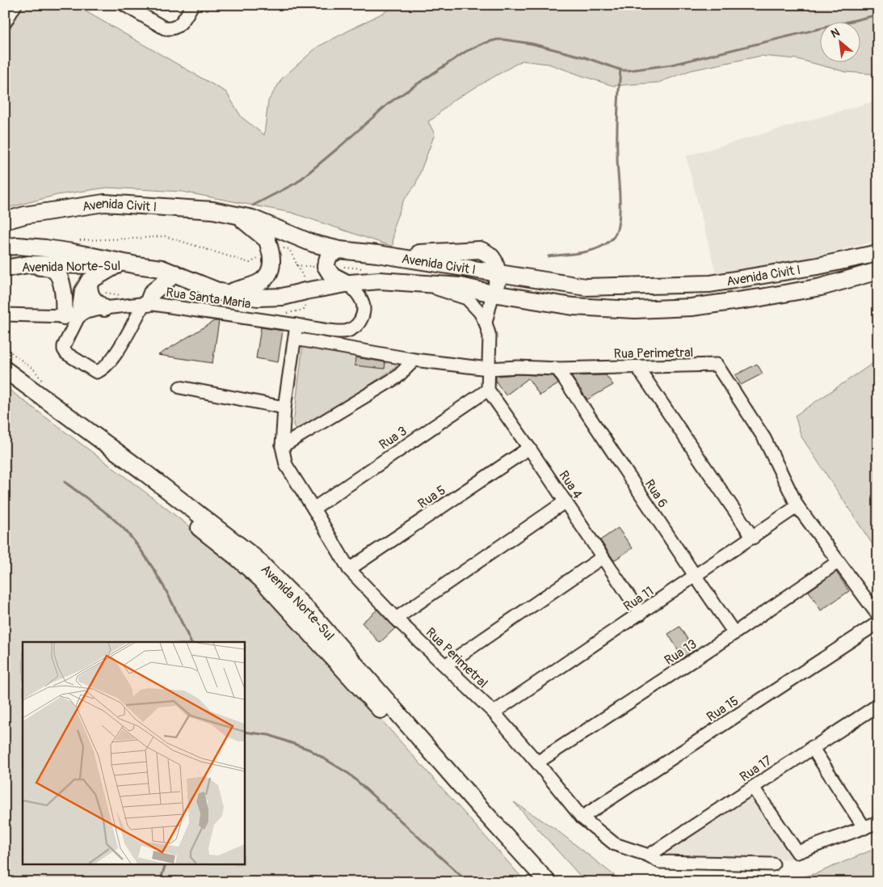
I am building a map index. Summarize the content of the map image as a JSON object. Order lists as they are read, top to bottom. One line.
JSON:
{"streets":{"main road":["Avenida Civit I","Avenida Norte-Sul"],"street":["Rua Santa Maria","Rua Perimetral","Rua 3","Rua 4","Rua 6","Rua 5","Rua 11","Rua 13","Rua 15","Rua 17"]},"crossings":[["Avenida Civit I","Avenida Norte-Sul"],["Avenida Civit I","Rua Santa Maria"],["Rua Santa Maria","Rua Perimetral"],["Rua Perimetral","Rua 3"],["Rua Perimetral","Rua 6"],["Rua Perimetral","Rua 5"],["Rua Perimetral","Rua 11"],["Rua Perimetral","Rua 13"],["Rua Perimetral","Rua 15"],["Rua Perimetral","Rua 17"],["Rua 3","Rua 4"],["Rua 4","Rua 5"],["Rua 4","Rua 11"],["Rua 6","Rua 11"],["Rua 6","Rua 13"]],"north":"top left"}
